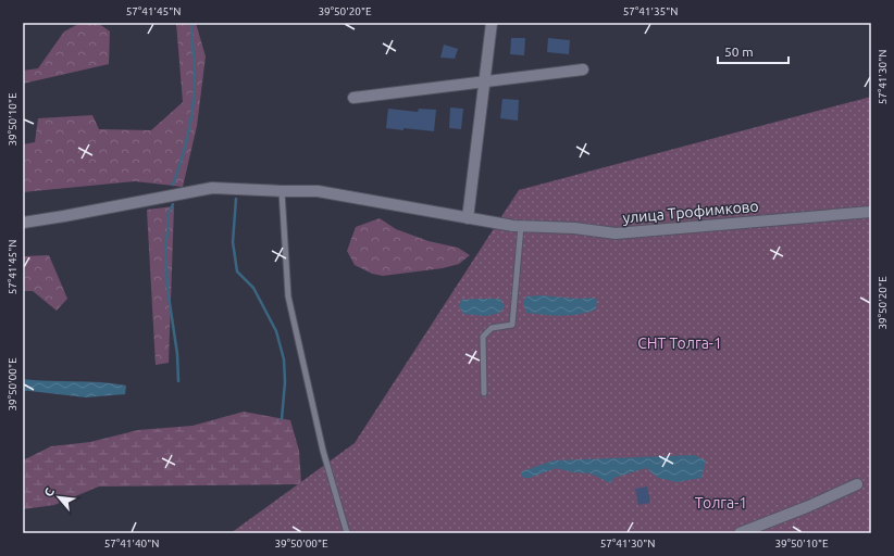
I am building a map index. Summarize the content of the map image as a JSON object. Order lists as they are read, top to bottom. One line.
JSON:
{"streets":{"street":["улица Трофимково"]},"parks":["СНТ Толга-1","Толга-1"],"scale_bar":"50 m","north":"top left","coordinates":["57°41'45\"N","39°50'20\"E","57°41'35\"N","57°41'30\"N","39°50'10\"E","39°50'00\"E","57°41'40\"N"]}
